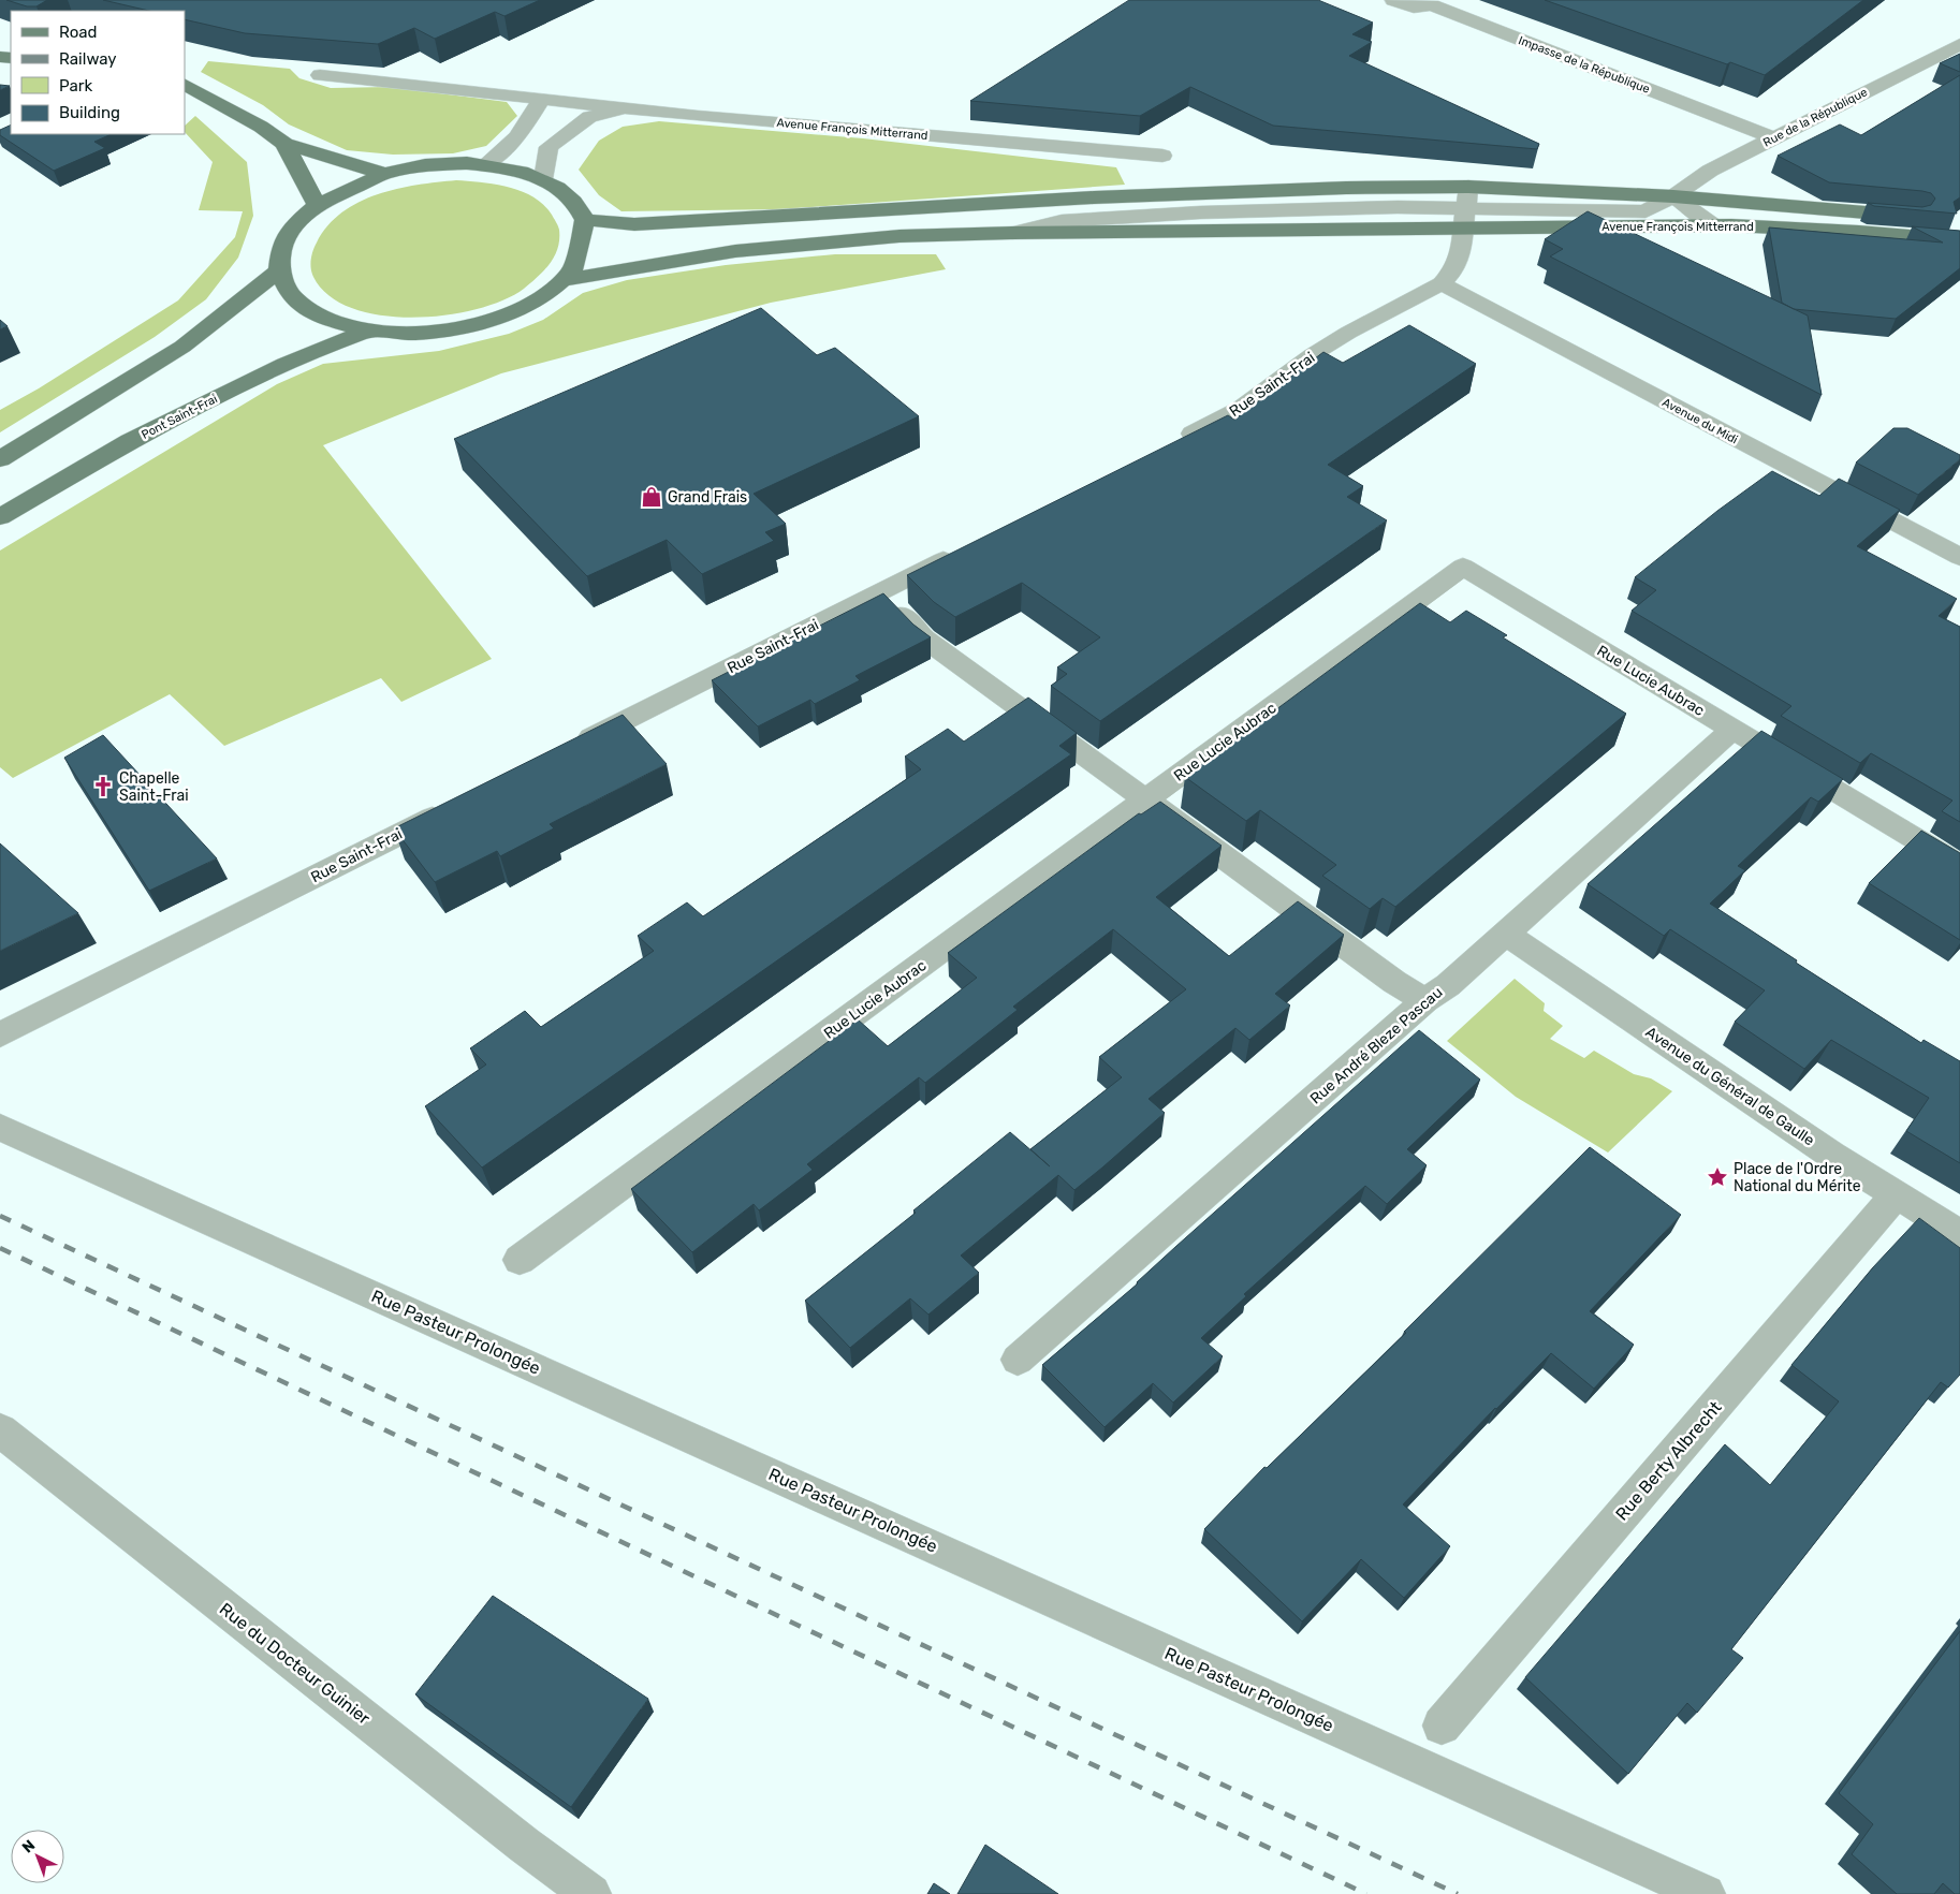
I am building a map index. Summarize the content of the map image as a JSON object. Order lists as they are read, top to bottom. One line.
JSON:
{"streets":{"main road":["Avenue François Mitterrand","Pont Saint-Frai"],"street":["Impasse de la République","Rue de la République","Rue Saint-Frai","Avenue du Midi","Rue Lucie Aubrac","Rue André Bleze Pascau","Avenue du Général de Gaulle","Rue Pasteur Prolongée","Rue Berty Albrecht","Rue du Docteur Guinier"]},"crossings":[["Impasse de la République","Rue de la République"],["Rue de la République","Avenue François Mitterrand"],["Rue de la République","Rue Saint-Frai"],["Avenue François Mitterrand","Rue Saint-Frai"],["Rue Saint-Frai","Avenue du Midi"],["Rue Lucie Aubrac","Rue André Bleze Pascau"],["Rue André Bleze Pascau","Avenue du Général de Gaulle"],["Avenue du Général de Gaulle","Rue Berty Albrecht"]],"places":{"shop":["Grand Frais"],"church":["Chapelle Saint-Frai"],"place":["Place de l'Ordre National du Mérite"]},"legend":["Road","Railway","Park","Building"],"north":"top left"}
